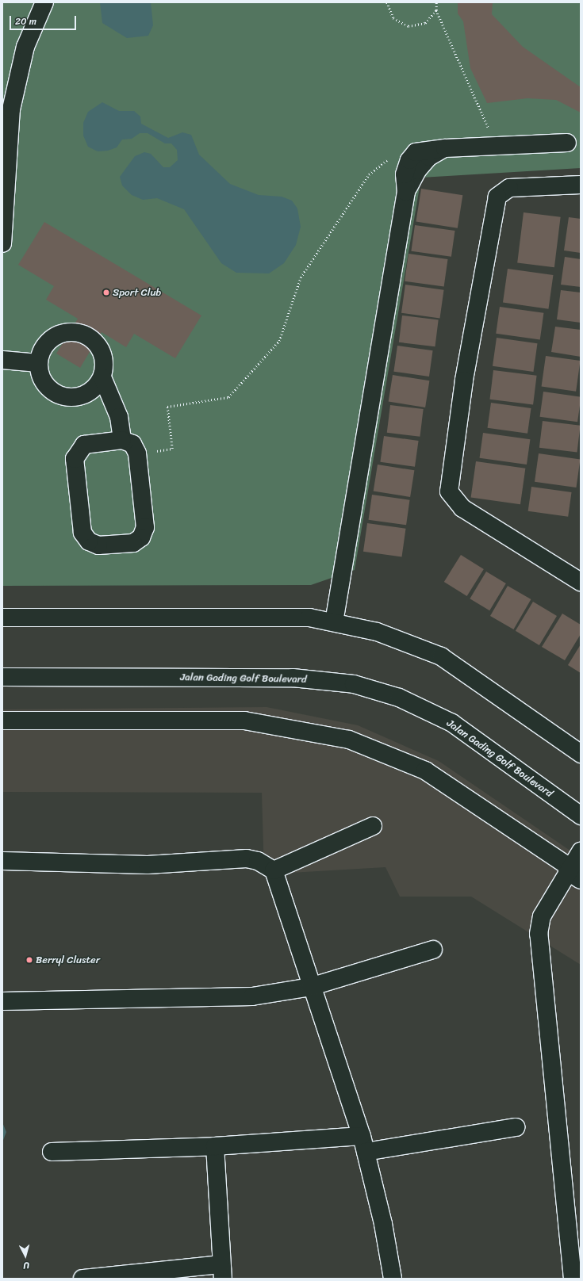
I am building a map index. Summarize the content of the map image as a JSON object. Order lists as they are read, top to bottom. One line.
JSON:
{"streets":{"street":["Jalan Gading Golf Boulevard"]},"places":["Sport Club","Berryl Cluster"],"scale_bar":"20 m","north":"bottom"}
